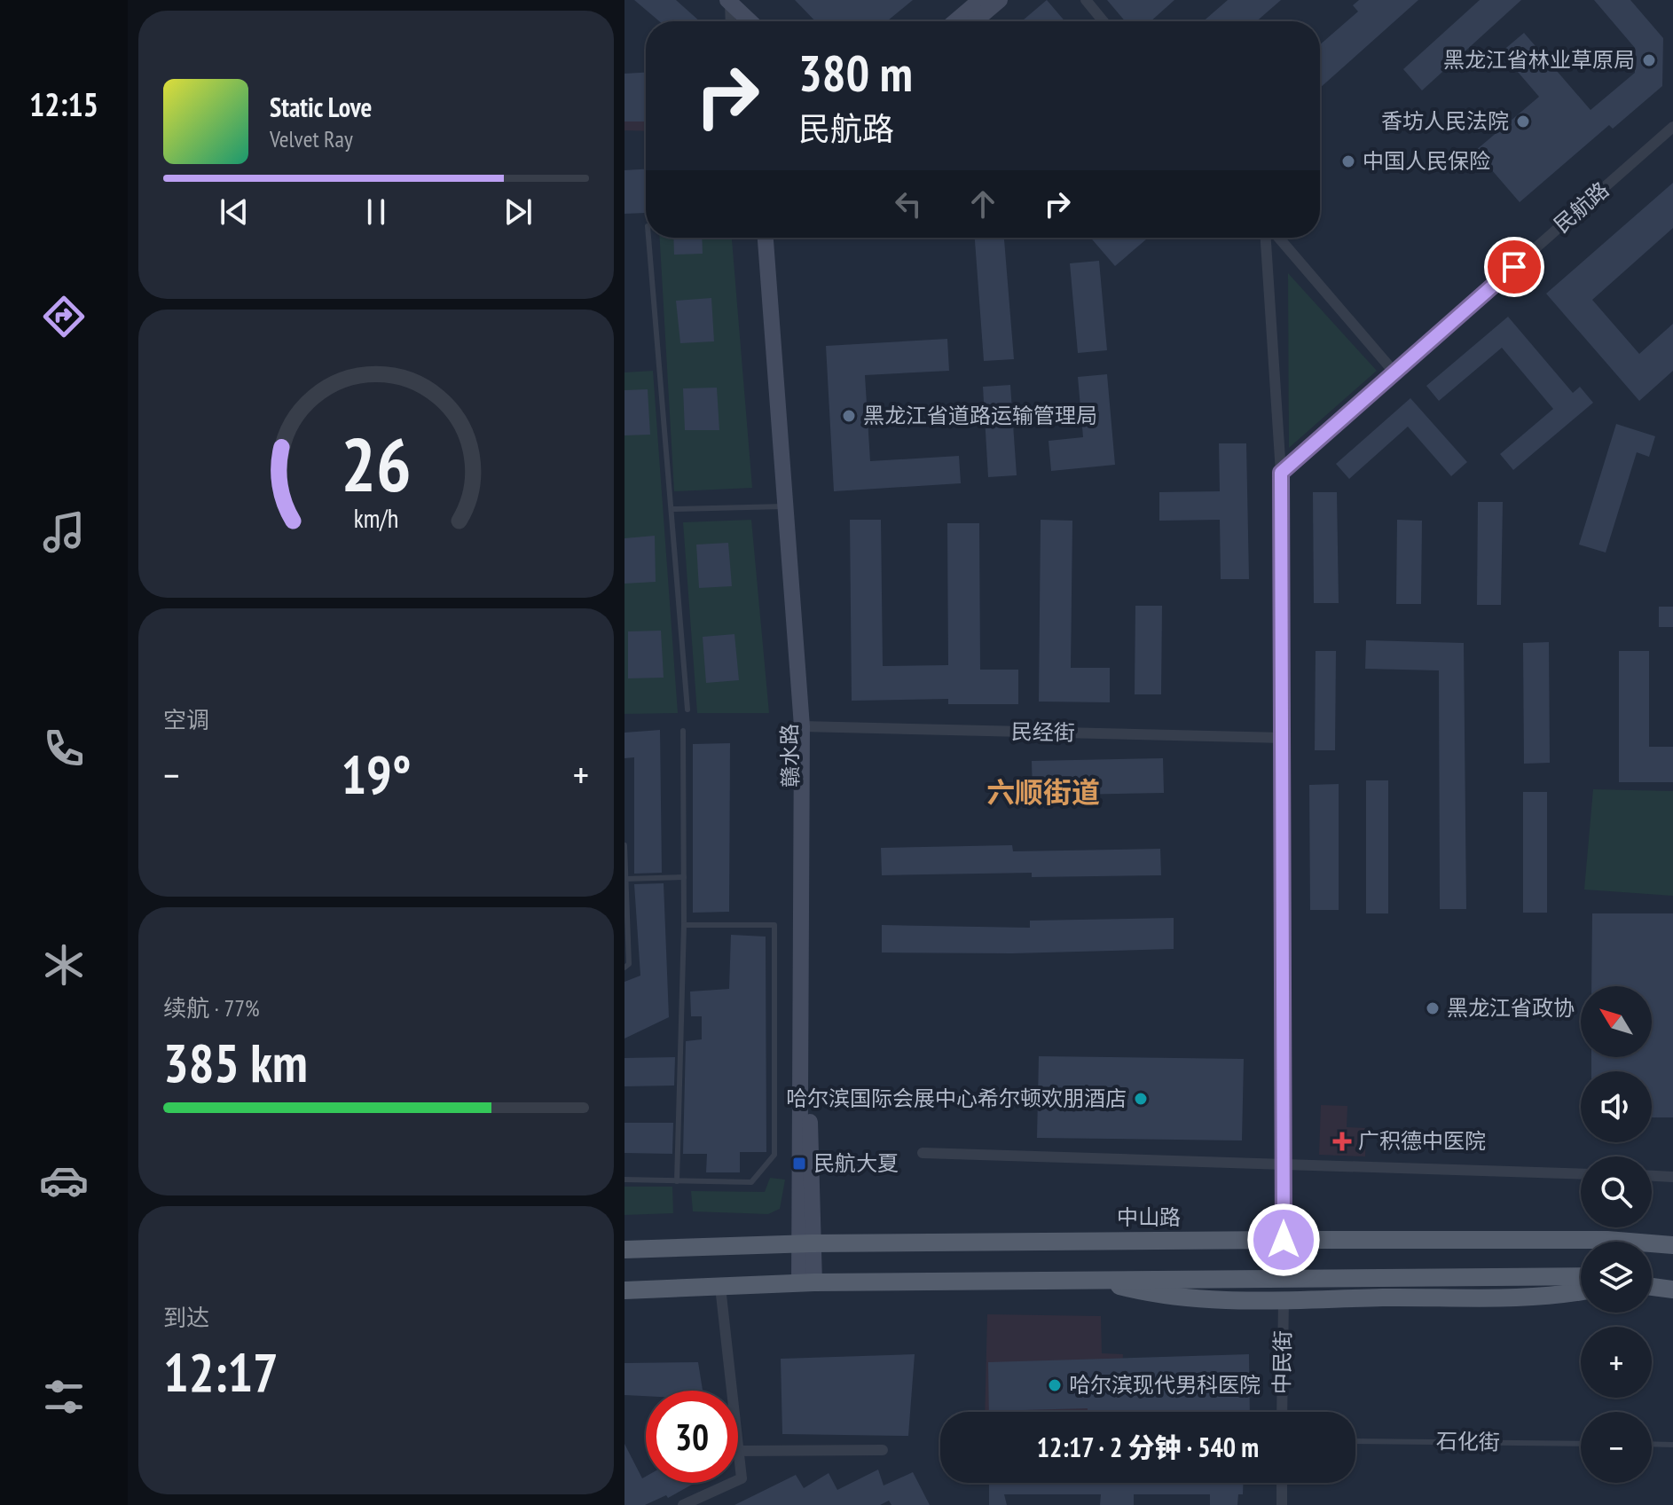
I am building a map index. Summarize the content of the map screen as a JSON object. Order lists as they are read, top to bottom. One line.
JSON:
{"streets":{"main road":["赣水路","中山路"],"street":["民航路","民经街","中民街"],"lane":["石化街"]},"crossings":[["民经街","赣水路"],["赣水路","中山路"]],"districts":["六顺街道"],"places":{"other":["黑龙江省林业草原局","香坊人民法院","中国人民保险","黑龙江省道路运输管理局","黑龙江省政协","哈尔滨国际会展中心希尔顿欢朋酒店","哈尔滨现代男科医院"],"health":["广积德中医院"],"transit":["民航大夏"]},"north":"top left","page":{"tabs":"12:15","turn":["380 m","民航路"],"song":["Static Love","Velvet Ray"],"tile":["空调",["续航 · 77%","385 km"],["到达","12:17"]],"heat":["−","19°","+"],"map_buttons":["+","−"],"limit":"30","trip":"12:17 · 2 分钟 · 540 m","gauge":["26","km/h"]}}
